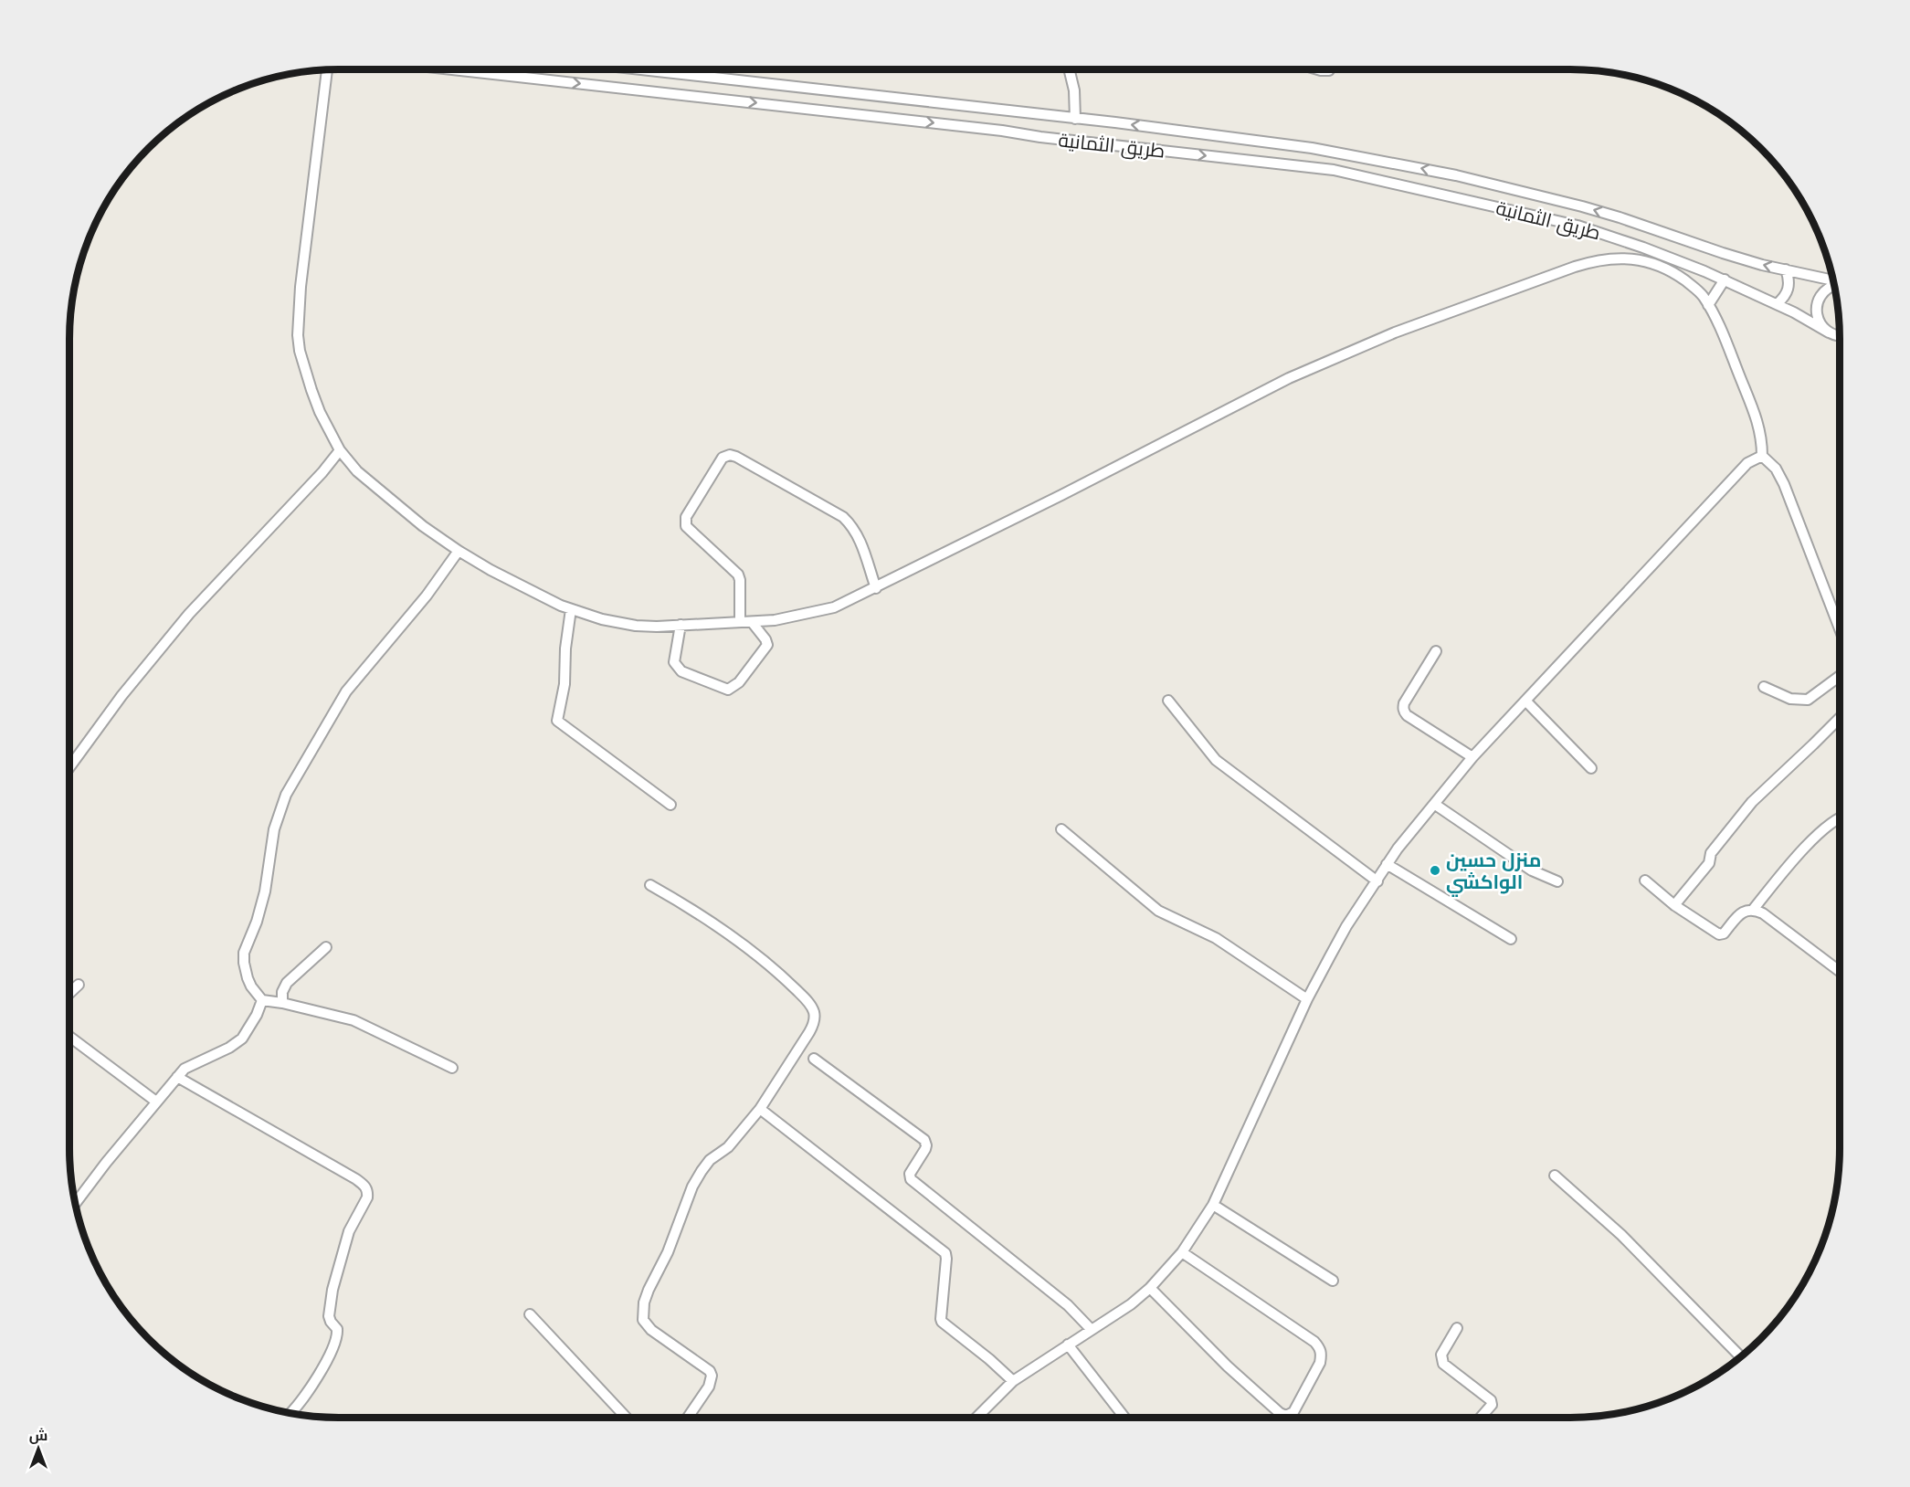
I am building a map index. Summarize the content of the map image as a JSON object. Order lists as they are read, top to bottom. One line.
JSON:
{"streets":{"street":["طريق الثمانية"]},"places":["منزل حسين الواكشي"],"north":"top"}
